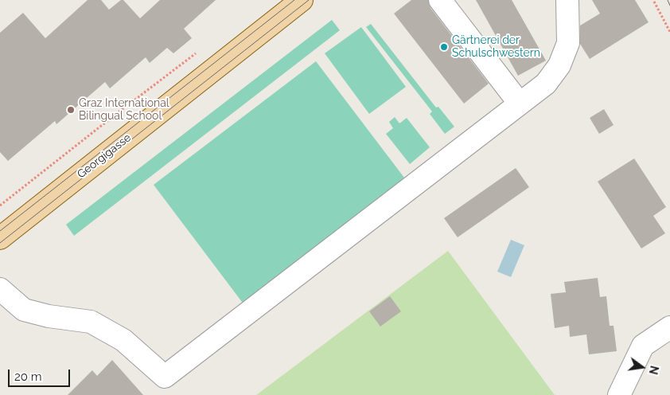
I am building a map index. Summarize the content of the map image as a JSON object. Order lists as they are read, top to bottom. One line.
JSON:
{"streets":{"main road":["Georgigasse"]},"places":["Gärtnerei der Schulschwestern","Graz International Bilingual School"],"scale_bar":"20 m","north":"right"}
